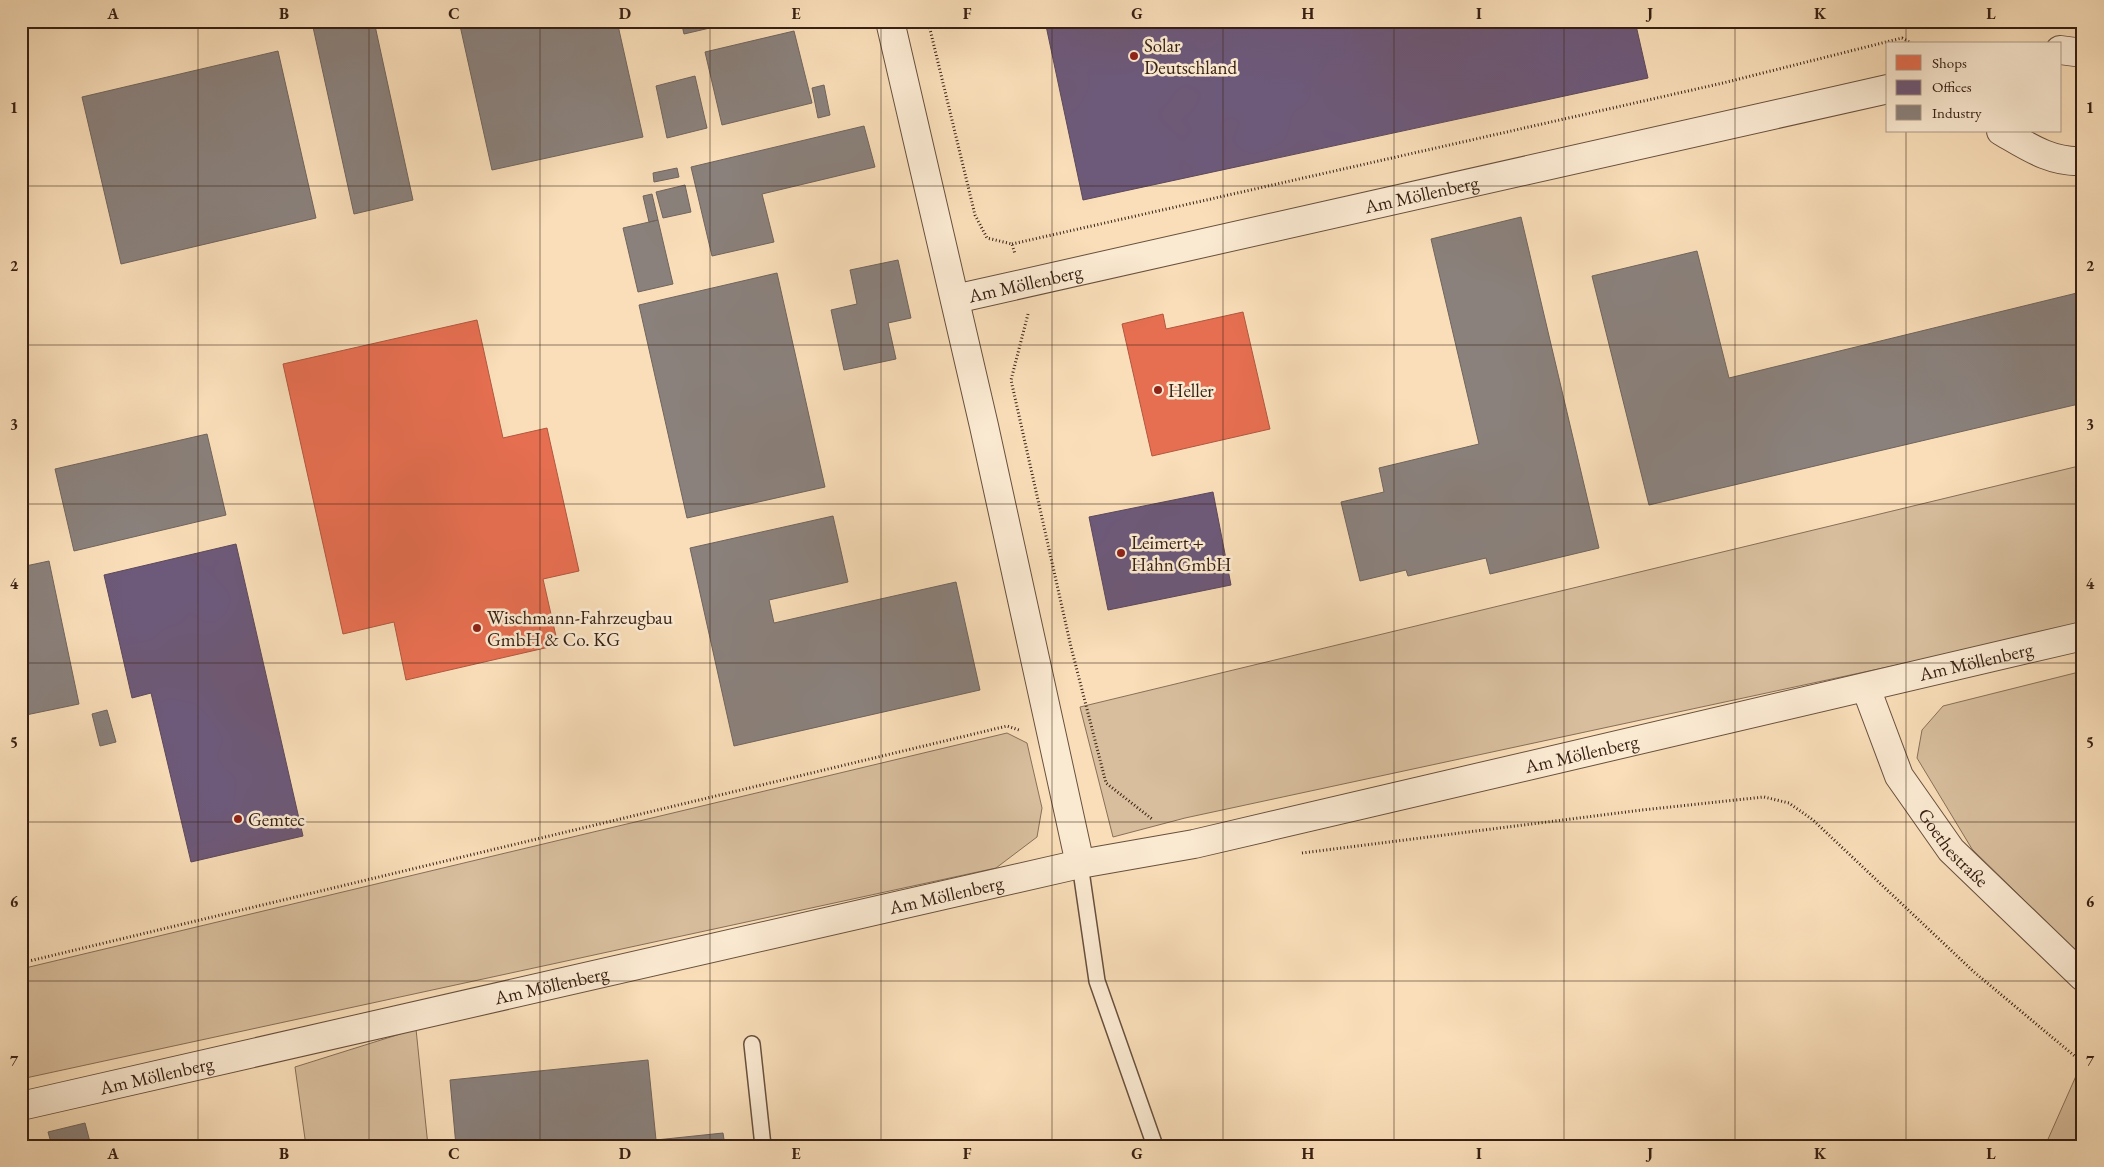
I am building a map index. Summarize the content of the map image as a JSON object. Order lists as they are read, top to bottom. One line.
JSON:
{"streets":{"street":["Am Möllenberg","Goethestraße"]},"crossings":[["Am Möllenberg","Goethestraße"]],"places":["Solar Deutschland","Heller","Leimert + Hahn GmbH","Wischmann-Fahrzeugbau GmbH & Co. KG","Gemtec"],"legend":["Shops","Offices","Industry"],"grid":{"columns":["A","B","C","D","E","F","G","H","I","J","K","L"],"rows":["1","2","3","4","5","6","7"]}}
